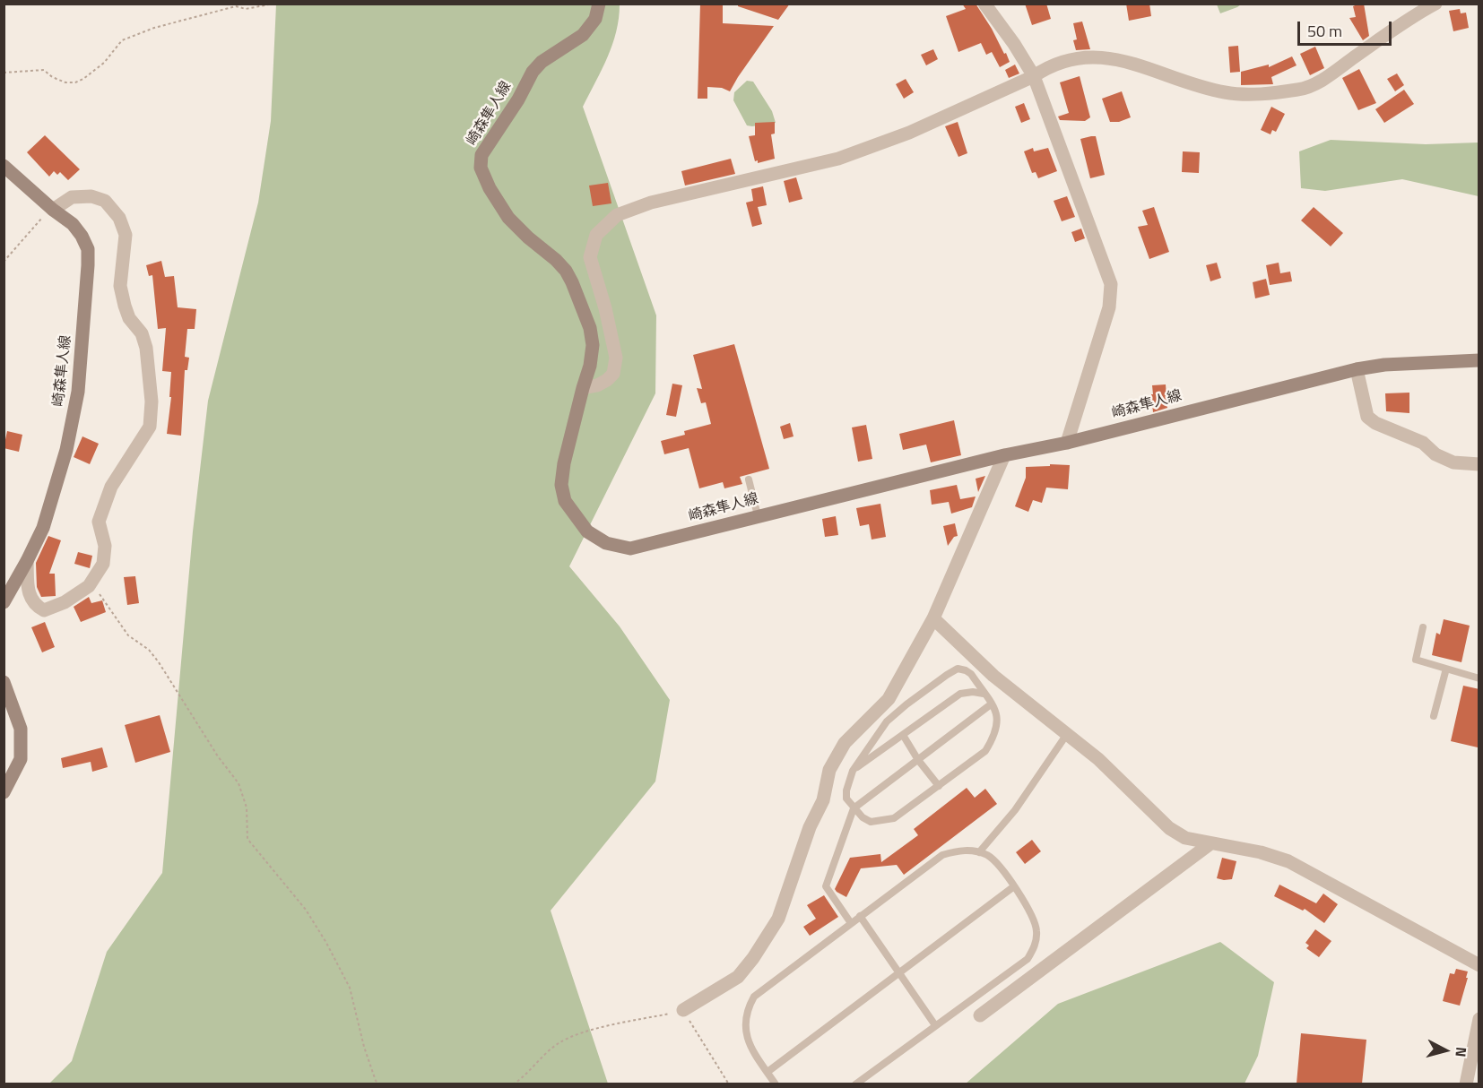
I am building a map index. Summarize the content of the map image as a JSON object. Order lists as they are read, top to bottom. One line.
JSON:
{"streets":{"main road":["崎森隼人線"]},"scale_bar":"50 m","north":"right"}
